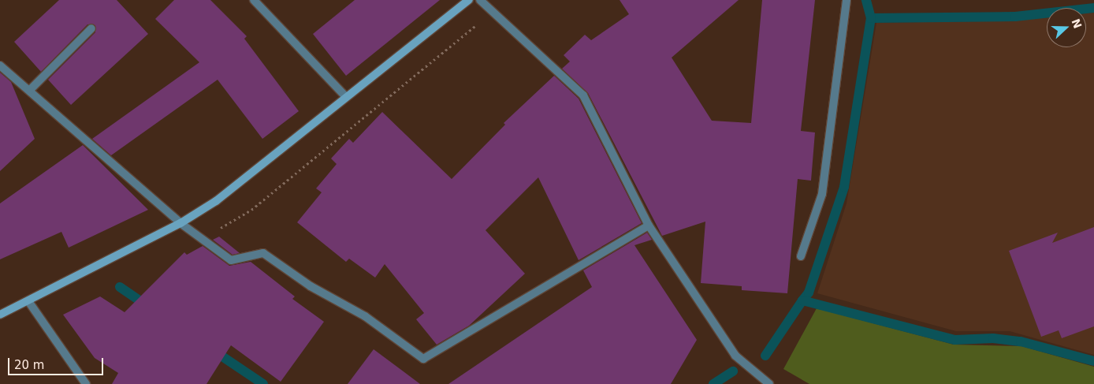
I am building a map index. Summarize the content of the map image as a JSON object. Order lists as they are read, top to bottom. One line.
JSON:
{"scale_bar":"20 m","north":"right"}
